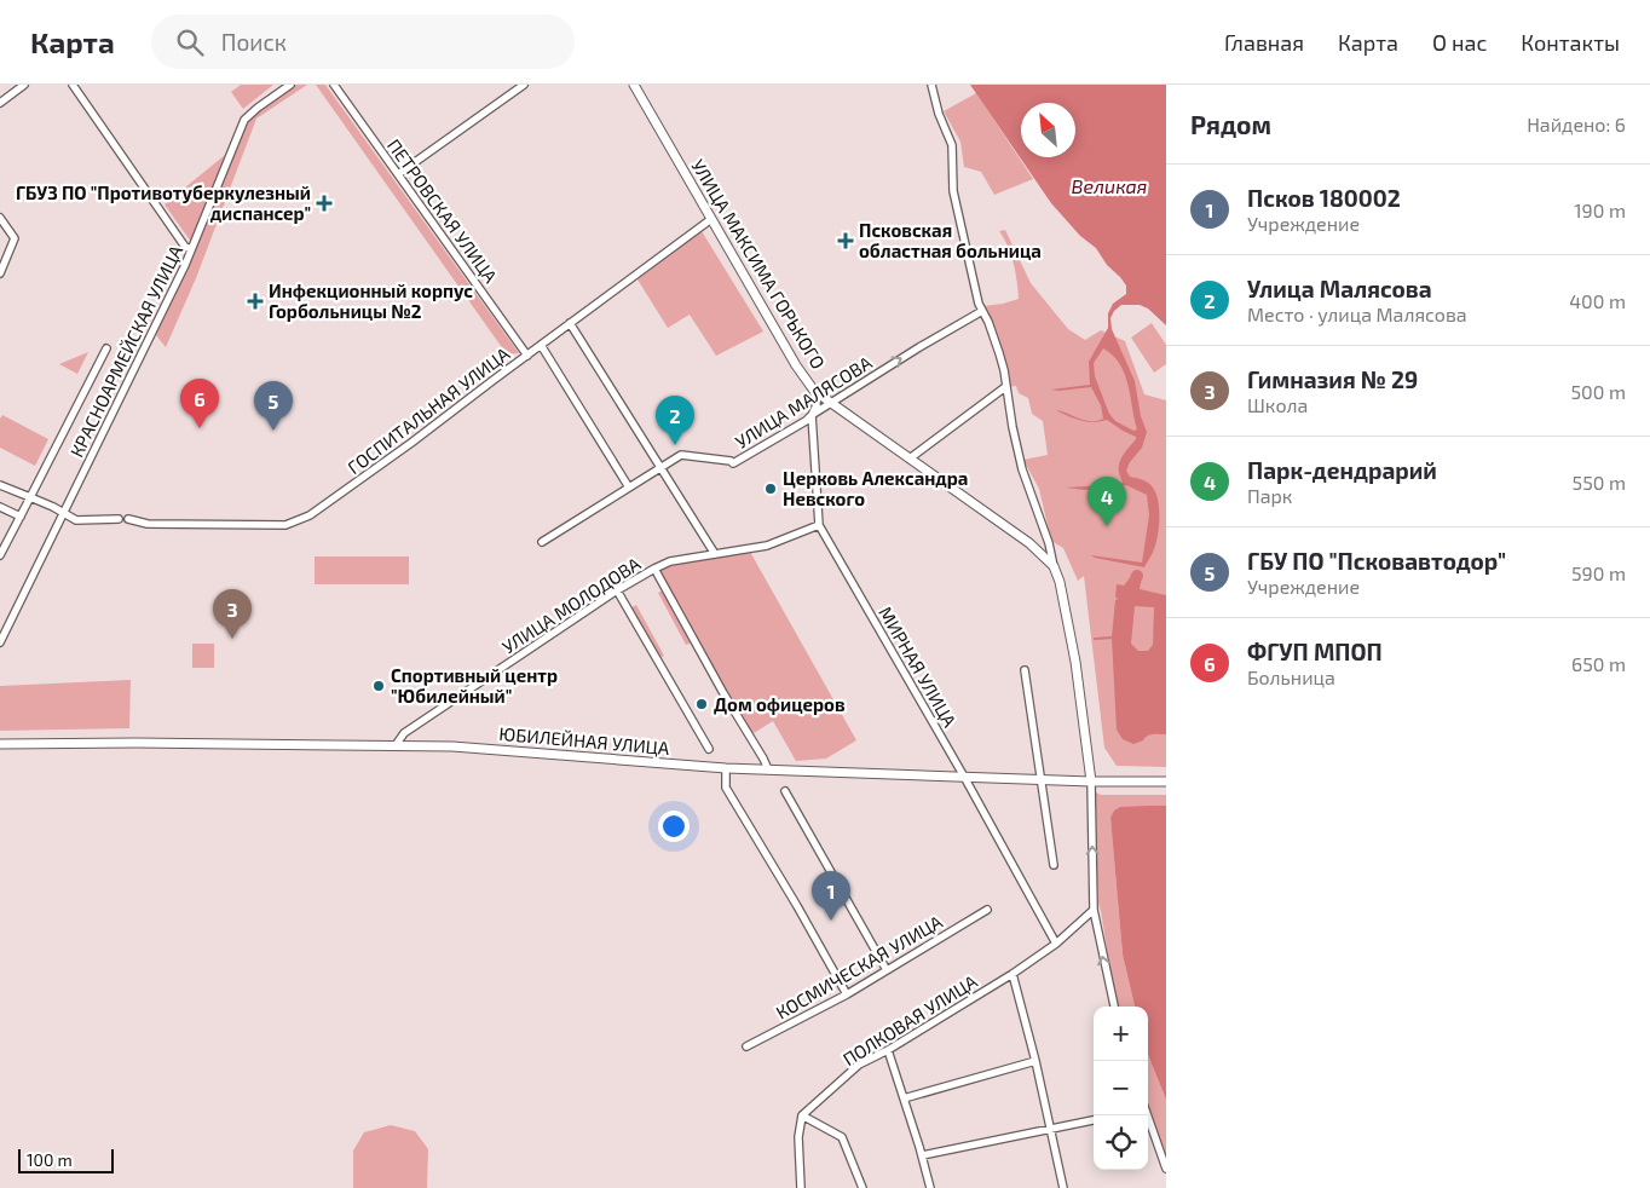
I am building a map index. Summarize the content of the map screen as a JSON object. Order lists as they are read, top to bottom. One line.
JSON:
{"streets":{"main road":["УЛИЦА МАКСИМА ГОРЬКОГО","ЮБИЛЕЙНАЯ УЛИЦА"],"street":["ПЕТРОВСКАЯ УЛИЦА","КРАСНОАРМЕЙСКАЯ УЛИЦА","УЛИЦА МАЛЯСОВА","ГОСПИТАЛЬНАЯ УЛИЦА","УЛИЦА МОЛОДОВА","МИРНАЯ УЛИЦА","КОСМИЧЕСКАЯ УЛИЦА","ПОЛКОВАЯ УЛИЦА"]},"crossings":[["ПЕТРОВСКАЯ УЛИЦА","ГОСПИТАЛЬНАЯ УЛИЦА"],["УЛИЦА МАКСИМА ГОРЬКОГО","УЛИЦА МАЛЯСОВА"],["УЛИЦА МАКСИМА ГОРЬКОГО","ГОСПИТАЛЬНАЯ УЛИЦА"],["УЛИЦА МАКСИМА ГОРЬКОГО","МИРНАЯ УЛИЦА"],["УЛИЦА МАЛЯСОВА","МИРНАЯ УЛИЦА"],["УЛИЦА МОЛОДОВА","МИРНАЯ УЛИЦА"],["УЛИЦА МОЛОДОВА","ЮБИЛЕЙНАЯ УЛИЦА"],["МИРНАЯ УЛИЦА","ЮБИЛЕЙНАЯ УЛИЦА"],["МИРНАЯ УЛИЦА","ПОЛКОВАЯ УЛИЦА"]],"water":["Великая"],"places":{"health":["ГБУЗ ПО \"Противотуберкулезный диспансер\"","Псковская областная больница","Инфекционный корпус Горбольницы №2"],"other":["Церковь Александра Невского","Спортивный центр \"Юбилейный\"","Дом офицеров"]},"scale_bar":"100 m","north":"top left","page":{"header":"Карта","search":"Поиск","nav":["Главная","Карта","О нас","Контакты"],"heading":["Рядом","Найдено: 6"],"list":[{"mark":"1","name":"Псков 180002","note":"Учреждение","value":"190 m"},{"mark":"2","name":"Улица Малясова","note":"Место · улица Малясова","value":"400 m"},{"mark":"3","name":"Гимназия № 29","note":"Школа","value":"500 m"},{"mark":"4","name":"Парк-дендрарий","note":"Парк","value":"550 m"},{"mark":"5","name":"ГБУ ПО \"Псковавтодор\"","note":"Учреждение","value":"590 m"},{"mark":"6","name":"ФГУП МПОП","note":"Больница","value":"650 m"}],"pins":["6","5","2","4","3","1"],"map_buttons":["+","−"],"scale":"100 m"}}
